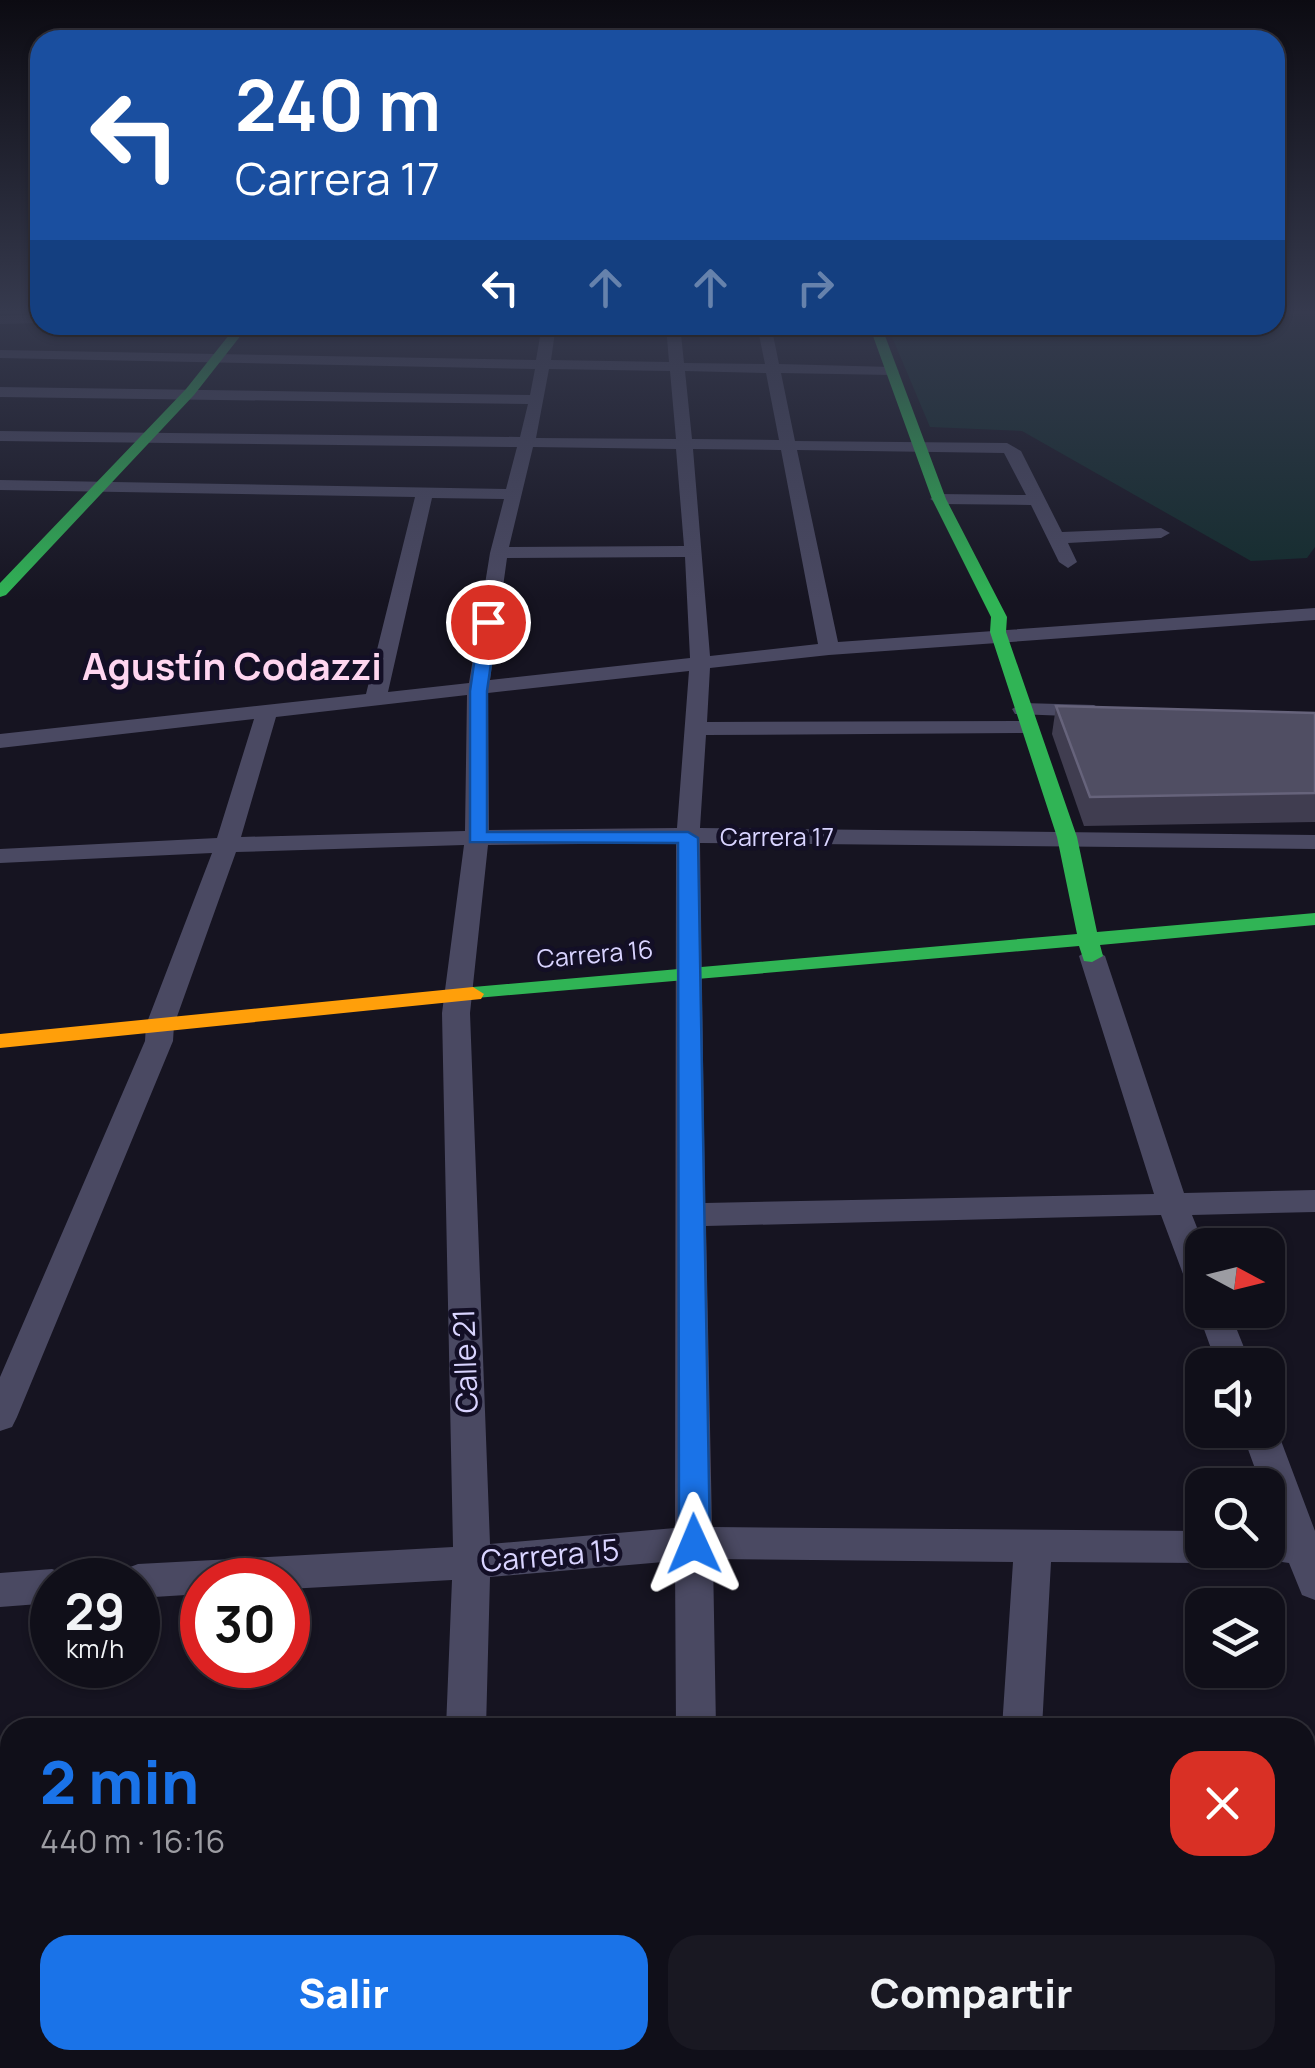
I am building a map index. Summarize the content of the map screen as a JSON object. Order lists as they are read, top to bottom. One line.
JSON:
{"streets":{"street":["Carrera 17","Carrera 16","Calle 21","Carrera 15"]},"crossings":[["Carrera 17","Calle 21"],["Carrera 16","Calle 21"],["Calle 21","Carrera 15"]],"districts":["Agustín Codazzi"],"north":"right","page":{"turn":["240 m","Carrera 17"],"speed":"29 km/h","limit":"30","heading":["2 min","440 m · 16:16"],"buttons":["Salir","Compartir"]}}
